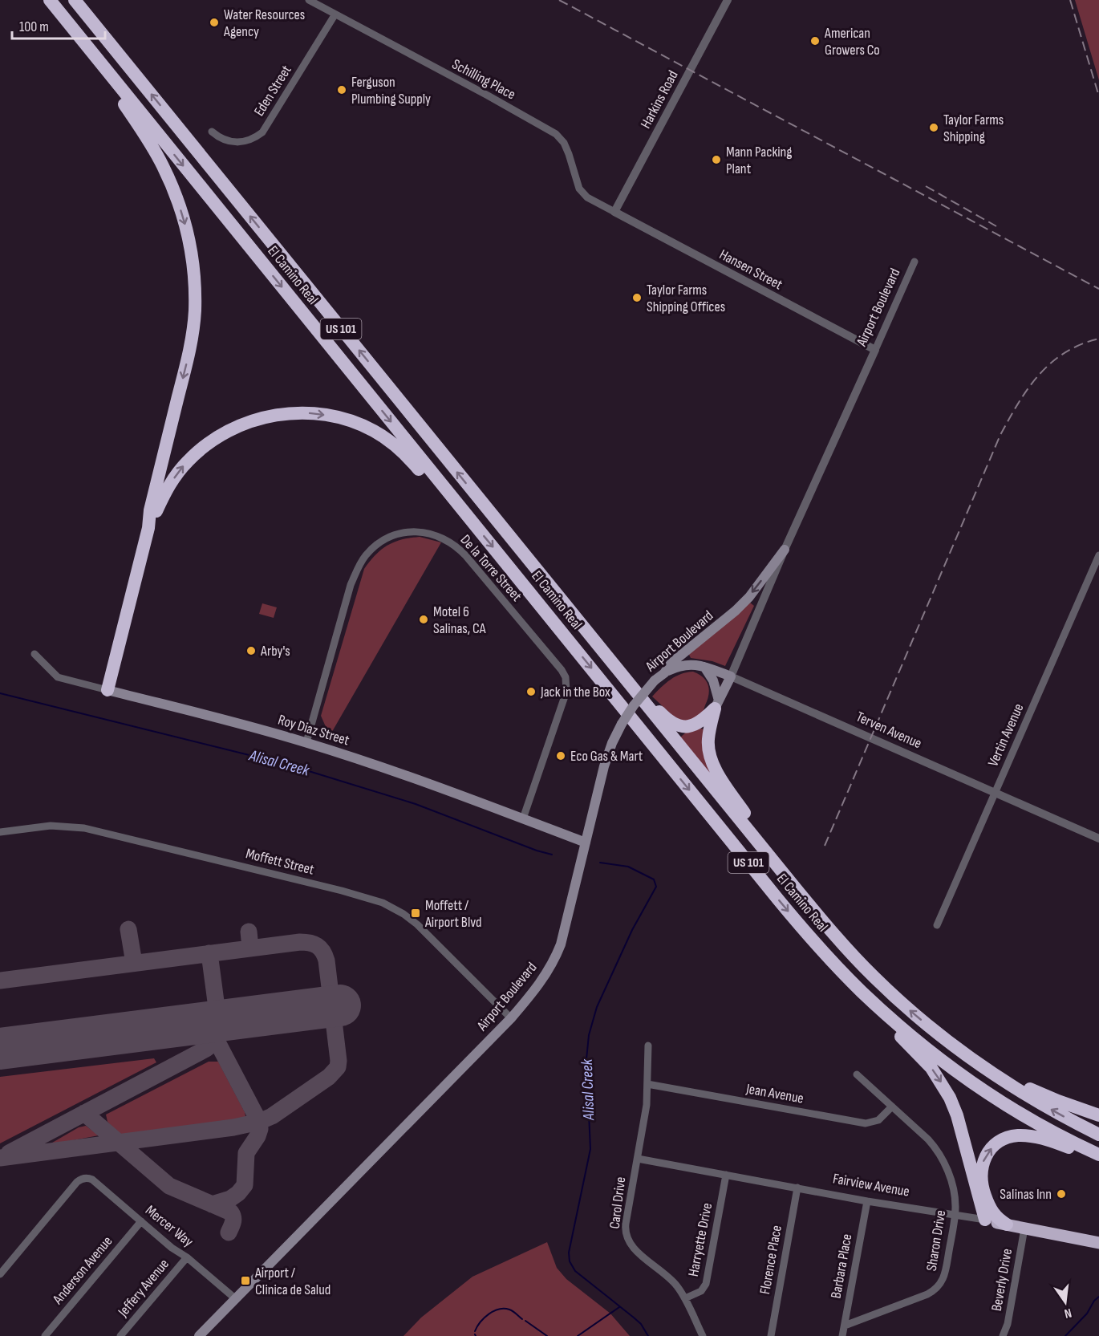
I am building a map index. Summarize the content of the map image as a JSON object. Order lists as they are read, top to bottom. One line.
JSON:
{"streets":{"highway":["El Camino Real","US 101","Fairview Avenue"],"main road":["Airport Boulevard","Roy Diaz Street","Terven Avenue"],"street":["Schilling Place","Eden Street","Harkins Road","Hansen Street","De la Torre Street","Vertin Avenue","Moffett Street","Jean Avenue","Carol Drive","Mercer Way","Harryette Drive","Sharon Drive","Florence Place","Barbara Place","Anderson Avenue","Beverly Drive","Jeffery Avenue"]},"crossings":[["Schilling Place","Eden Street"],["Schilling Place","Harkins Road"],["Schilling Place","Hansen Street"],["Harkins Road","Hansen Street"],["Hansen Street","Airport Boulevard"],["Airport Boulevard","Roy Diaz Street"],["Airport Boulevard","Terven Avenue"],["Airport Boulevard","Moffett Street"],["Airport Boulevard","Mercer Way"],["De la Torre Street","Roy Diaz Street"],["Terven Avenue","Vertin Avenue"],["Jean Avenue","Carol Drive"],["Jean Avenue","Sharon Drive"],["Fairview Avenue","Carol Drive"],["Fairview Avenue","Harryette Drive"],["Fairview Avenue","Sharon Drive"],["Fairview Avenue","Florence Place"],["Fairview Avenue","Barbara Place"],["Fairview Avenue","Beverly Drive"],["Carol Drive","Harryette Drive"],["Mercer Way","Anderson Avenue"],["Mercer Way","Jeffery Avenue"],["Sharon Drive","Barbara Place"]],"water":["Alisal Creek"],"places":{"other":["Water Resources Agency","American Growers Co","Ferguson Plumbing Supply","Taylor Farms Shipping","Mann Packing Plant","Taylor Farms Shipping Offices","Motel 6 Salinas, CA","Arby's","Jack in the Box","Eco Gas & Mart","Salinas Inn"],"transit":["Moffett / Airport Blvd","Airport / Clinica de Salud"]},"scale_bar":"100 m","north":"bottom"}
